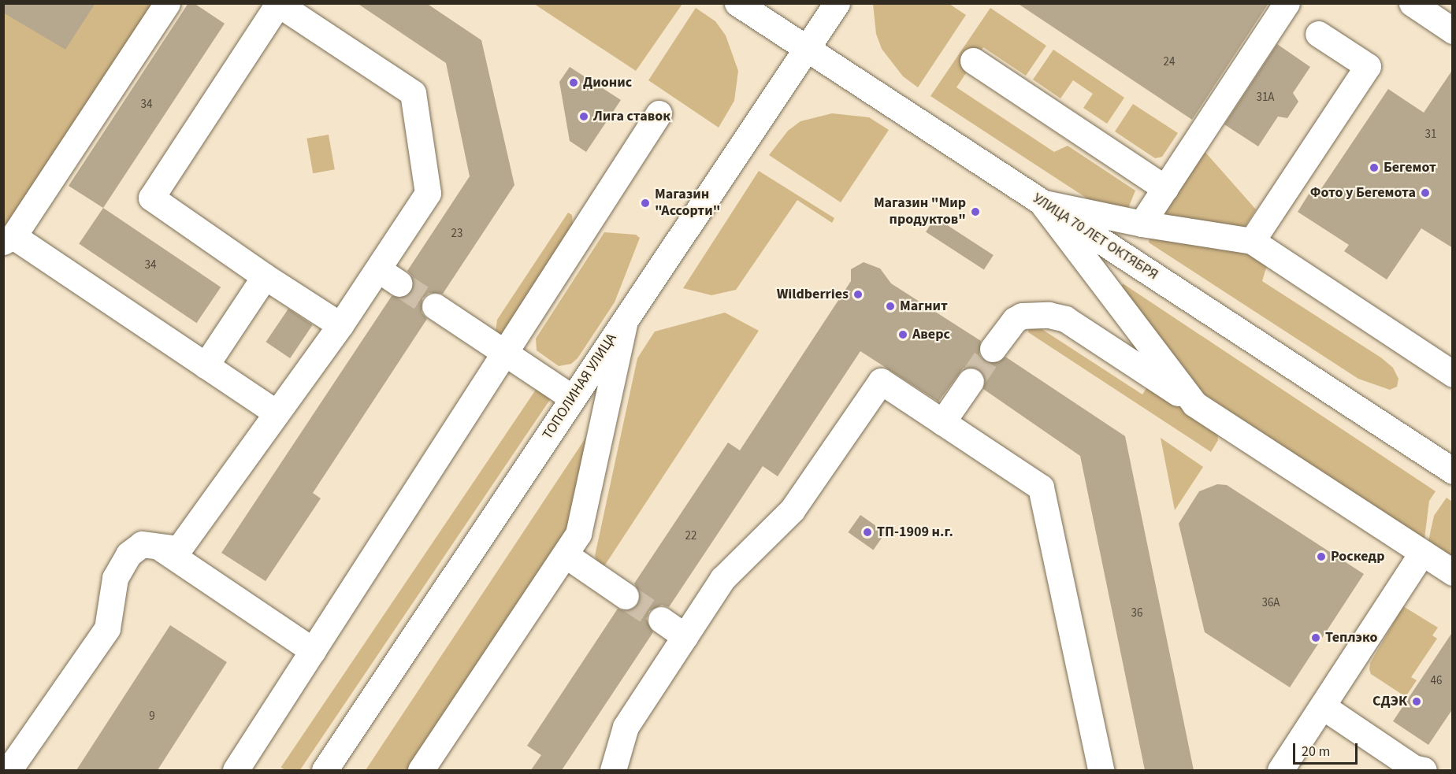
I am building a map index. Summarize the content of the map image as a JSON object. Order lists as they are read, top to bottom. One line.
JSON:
{"streets":{"main road":["УЛИЦА 70 ЛЕТ ОКТЯБРЯ","ТОПОЛИНАЯ УЛИЦА"]},"crossings":[["УЛИЦА 70 ЛЕТ ОКТЯБРЯ","ТОПОЛИНАЯ УЛИЦА"]],"places":["Дионис","Лига ставок","Бегемот","Фото у Бегемота","Магазин \"Ассорти\"","Магазин \"Мир продуктов\"","Wildberries","Магнит","Аверс","ТП-1909 н.г.","Роскедр","Теплэко","СДЭК"],"house_numbers":["24","31А","34","31","23","34","22","36А","36","46","9"],"scale_bar":"20 m"}
